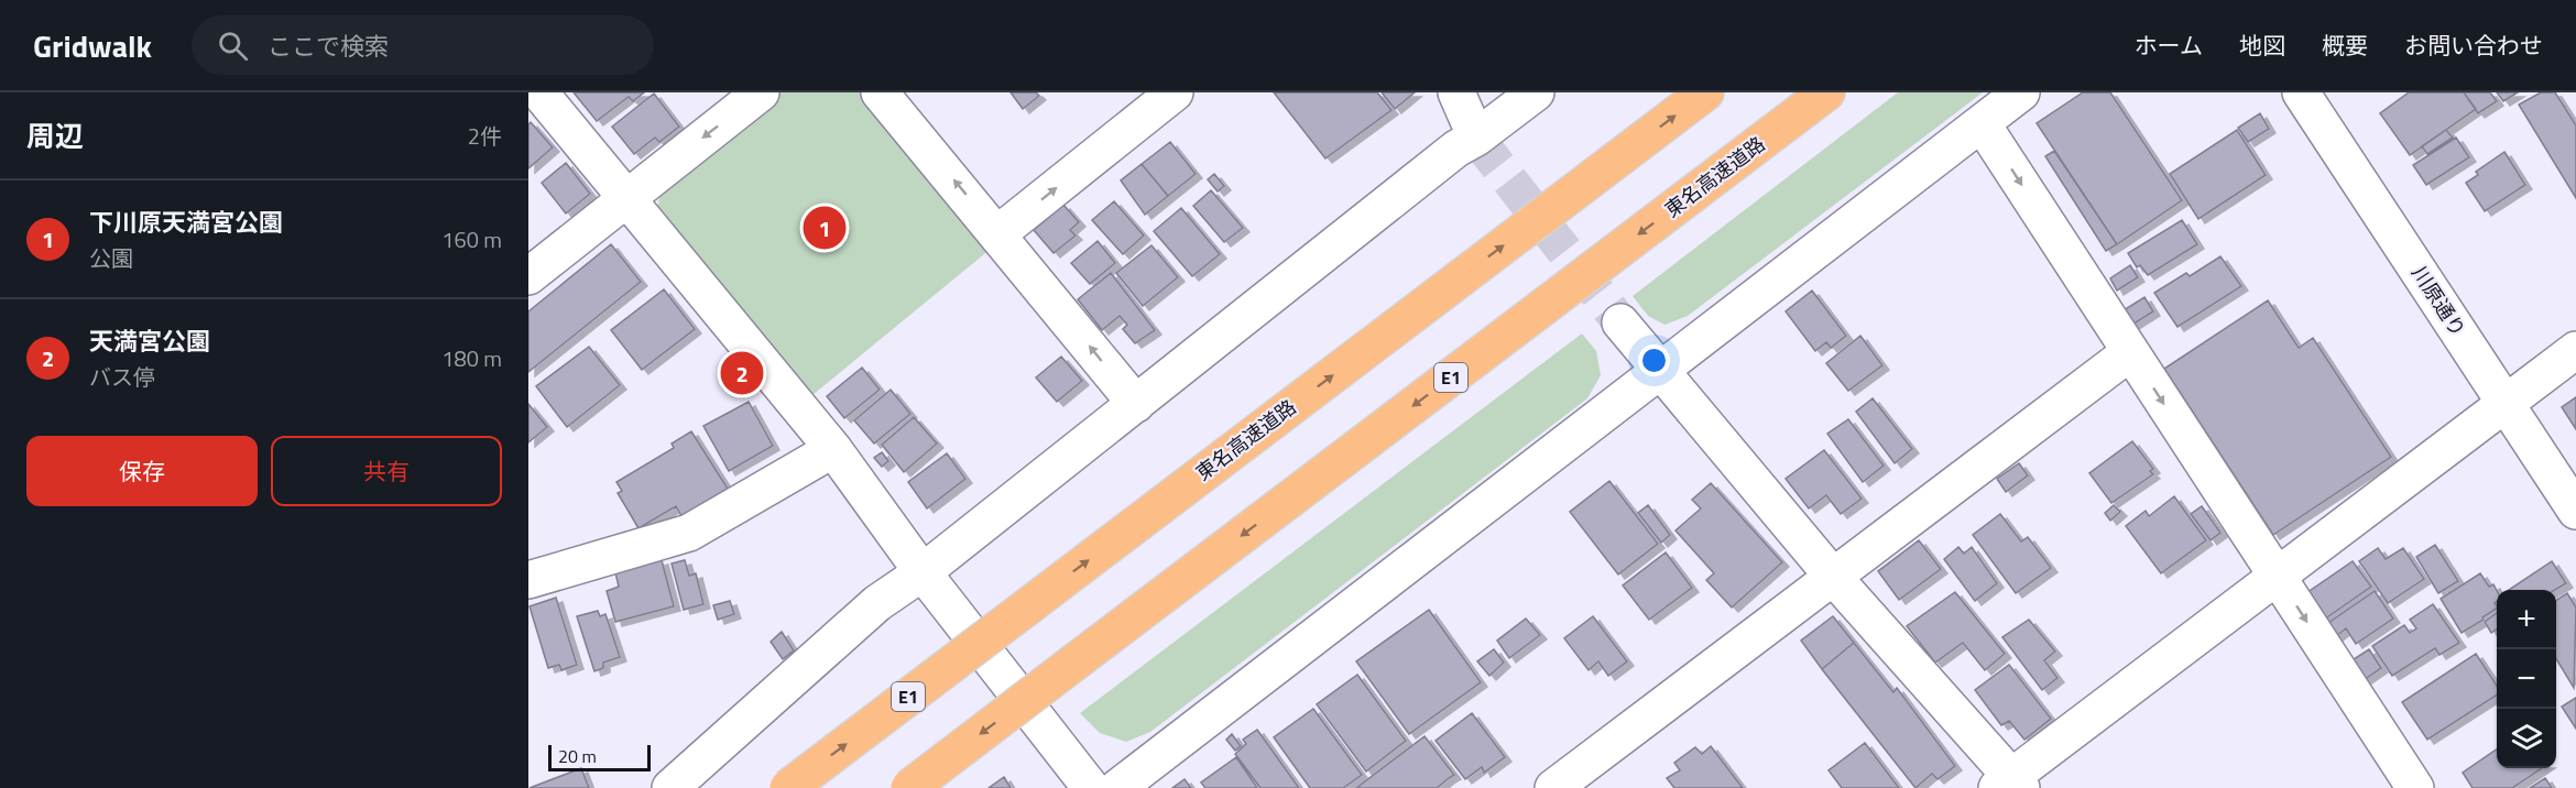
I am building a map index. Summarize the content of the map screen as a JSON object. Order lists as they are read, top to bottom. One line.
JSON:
{"streets":{"highway":["東名高速道路","E1"],"street":["川原通り"]},"scale_bar":"20 m","page":{"header":"Gridwalk","search":"ここで検索","nav":["ホーム","地図","概要","お問い合わせ"],"heading":["周辺","2件"],"list":[{"mark":"1","name":"下川原天満宮公園","note":"公園","value":"160 m"},{"mark":"2","name":"天満宮公園","note":"バス停","value":"180 m"}],"pins":["1","2"],"buttons":["保存","共有"],"map_buttons":["+","−"],"scale":"20 m"}}
